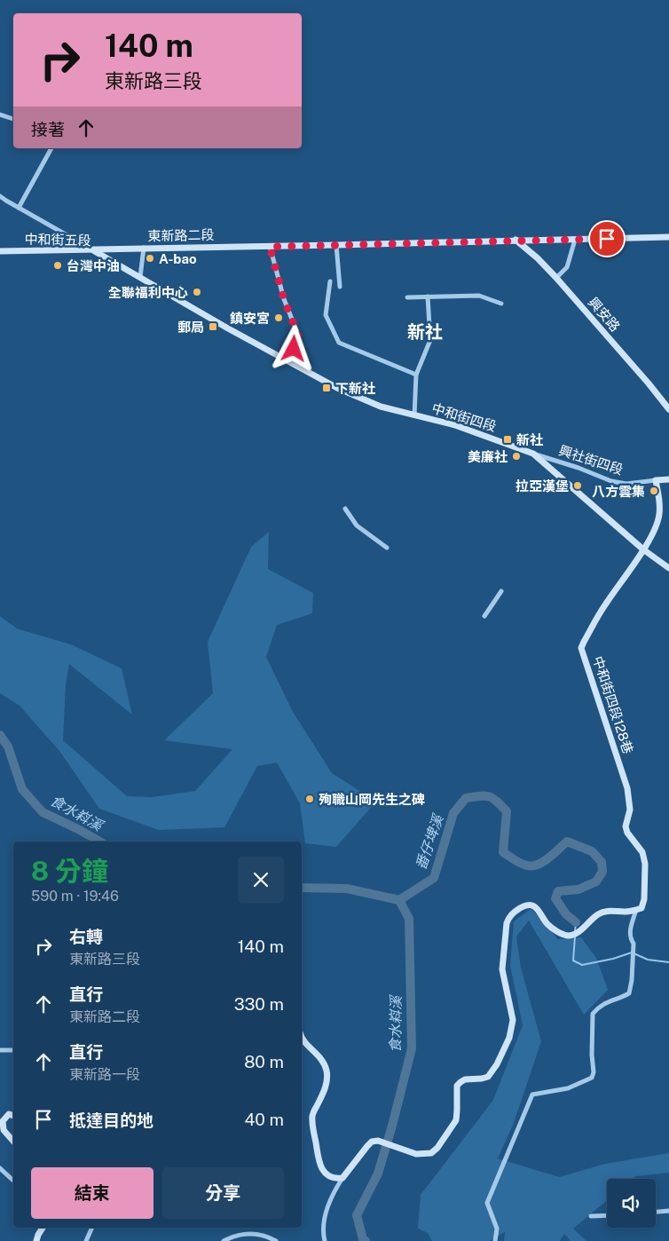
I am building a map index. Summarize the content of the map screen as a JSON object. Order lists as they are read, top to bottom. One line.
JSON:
{"streets":{"street":["東新路二段","中和街五段","興安路","中和街四段","興社街四段","中和街四段128巷"]},"crossings":[["東新路二段","中和街五段"],["東新路二段","興安路"],["中和街五段","中和街四段"],["中和街四段","興社街四段"],["中和街四段","中和街四段128巷"]],"districts":["新社"],"water":["食水嵙溪","番仔埤溪"],"places":{"other":["A-bao","台灣中油","全聯福利中心","鎮安宮","美廉社","拉亞漢堡","八方雲集","殉職山岡先生之碑"],"transit":["郵局","下新社","新社"]},"page":{"turn":["140 m","東新路三段"],"then":"接著","heading":["8 分鐘","590 m · 19:46"],"list":[{"name":"右轉","note":"東新路三段","value":"140 m"},{"name":"直行","note":"東新路二段","value":"330 m"},{"name":"直行","note":"東新路一段","value":"80 m"},{"name":"抵達目的地","value":"40 m"}],"buttons":["結束","分享"]}}
